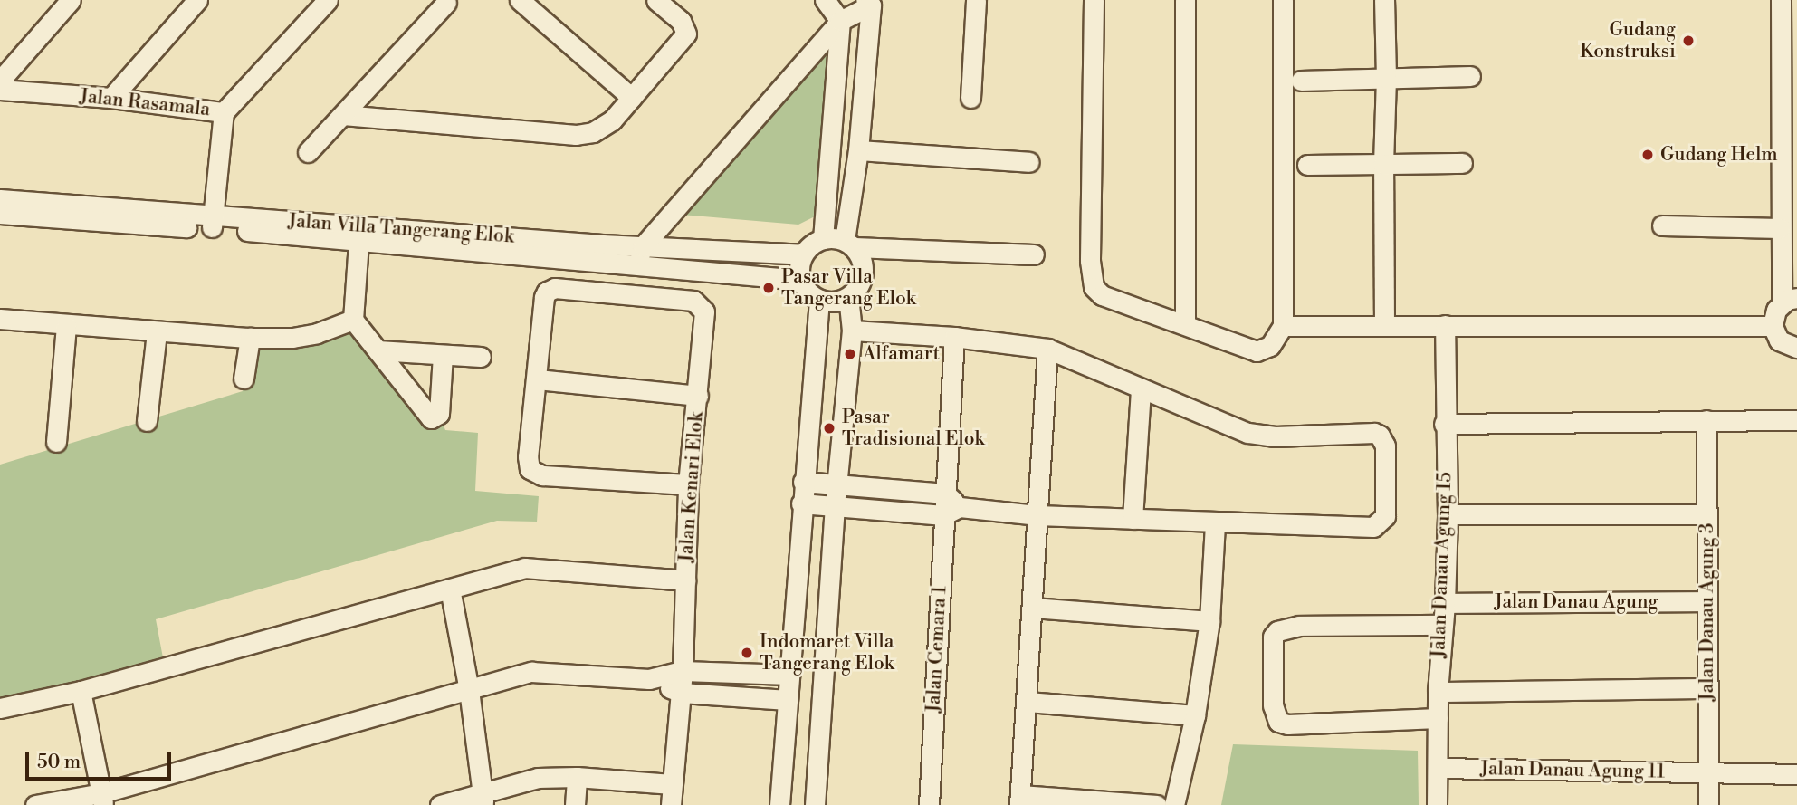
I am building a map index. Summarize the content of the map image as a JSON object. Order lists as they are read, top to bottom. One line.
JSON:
{"streets":{"street":["Jalan Rasamala","Jalan Villa Tangerang Elok","Jalan Kenari Elok","Jalan Danau Agung 15","Jalan Danau Agung","Jalan Danau Agung 3","Jalan Cemara 1","Jalan Danau Agung 11"]},"crossings":[["Jalan Rasamala","Jalan Villa Tangerang Elok"],["Jalan Danau Agung 15","Jalan Danau Agung"],["Jalan Danau Agung 15","Jalan Danau Agung 11"],["Jalan Danau Agung","Jalan Danau Agung 3"],["Jalan Danau Agung 3","Jalan Danau Agung 11"]],"places":["Gudang Konstruksi","Gudang Helm","Pasar Villa Tangerang Elok","Alfamart","Pasar Tradisional Elok","Indomaret Villa Tangerang Elok"],"scale_bar":"50 m"}
